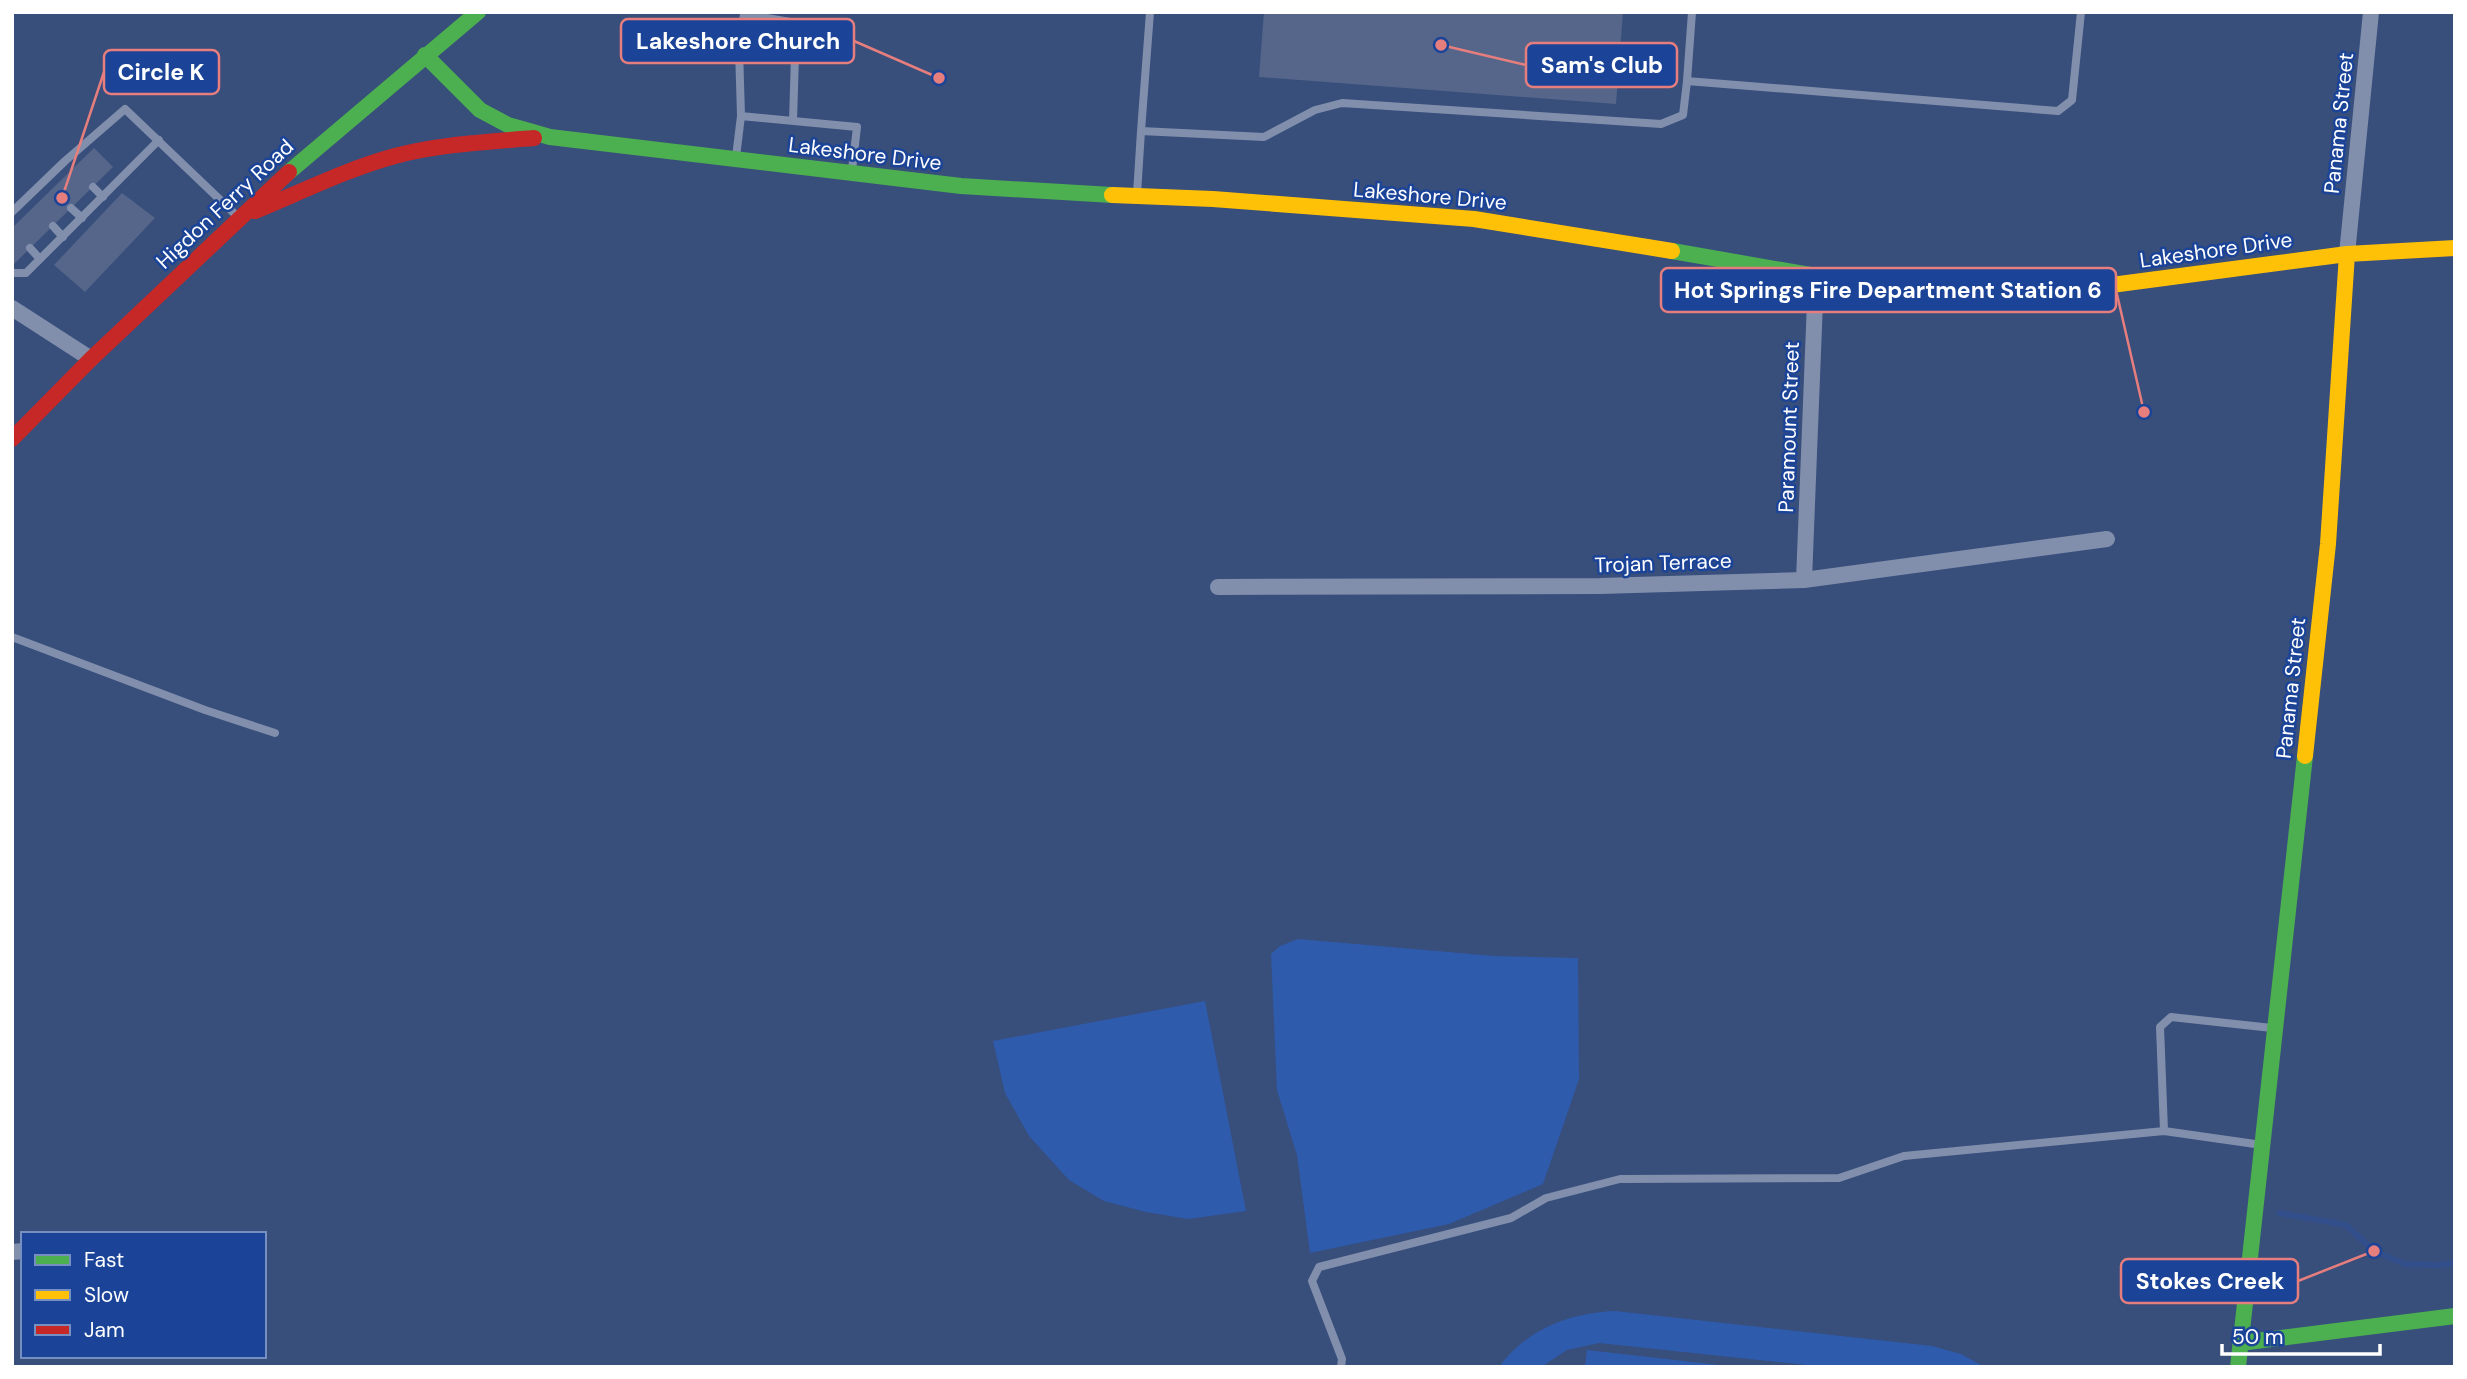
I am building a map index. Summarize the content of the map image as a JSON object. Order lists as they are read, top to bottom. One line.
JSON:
{"streets":{"street":["Panama Street","Lakeshore Drive","Higdon Ferry Road","Paramount Street","Trojan Terrace"]},"crossings":[["Panama Street","Lakeshore Drive"],["Lakeshore Drive","Higdon Ferry Road"],["Lakeshore Drive","Paramount Street"],["Paramount Street","Trojan Terrace"]],"places":["Sam's Club","Lakeshore Church","Circle K","Hot Springs Fire Department Station 6","Stokes Creek"],"legend":["Fast","Slow","Jam"],"scale_bar":"50 m"}
